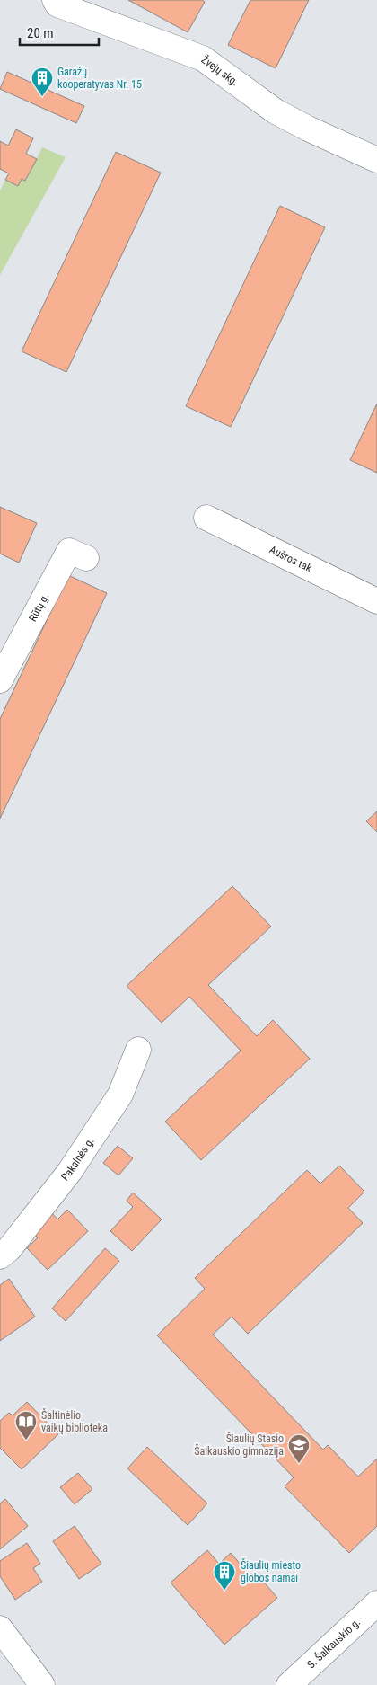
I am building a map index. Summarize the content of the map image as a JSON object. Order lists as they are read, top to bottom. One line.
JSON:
{"streets":{"street":["Žvejų skg.","Aušros tak.","Rūtų g.","Pakalnės g.","S. Šalkauskio g."]},"places":{"building":["Garažų kooperatyvas Nr. 15","Šiaulių miesto globos namai"],"library":["Šaltinėlio vaikų biblioteka"],"school or university":["Šiaulių Stasio Šalkauskio gimnazija"]},"scale_bar":"20 m"}
